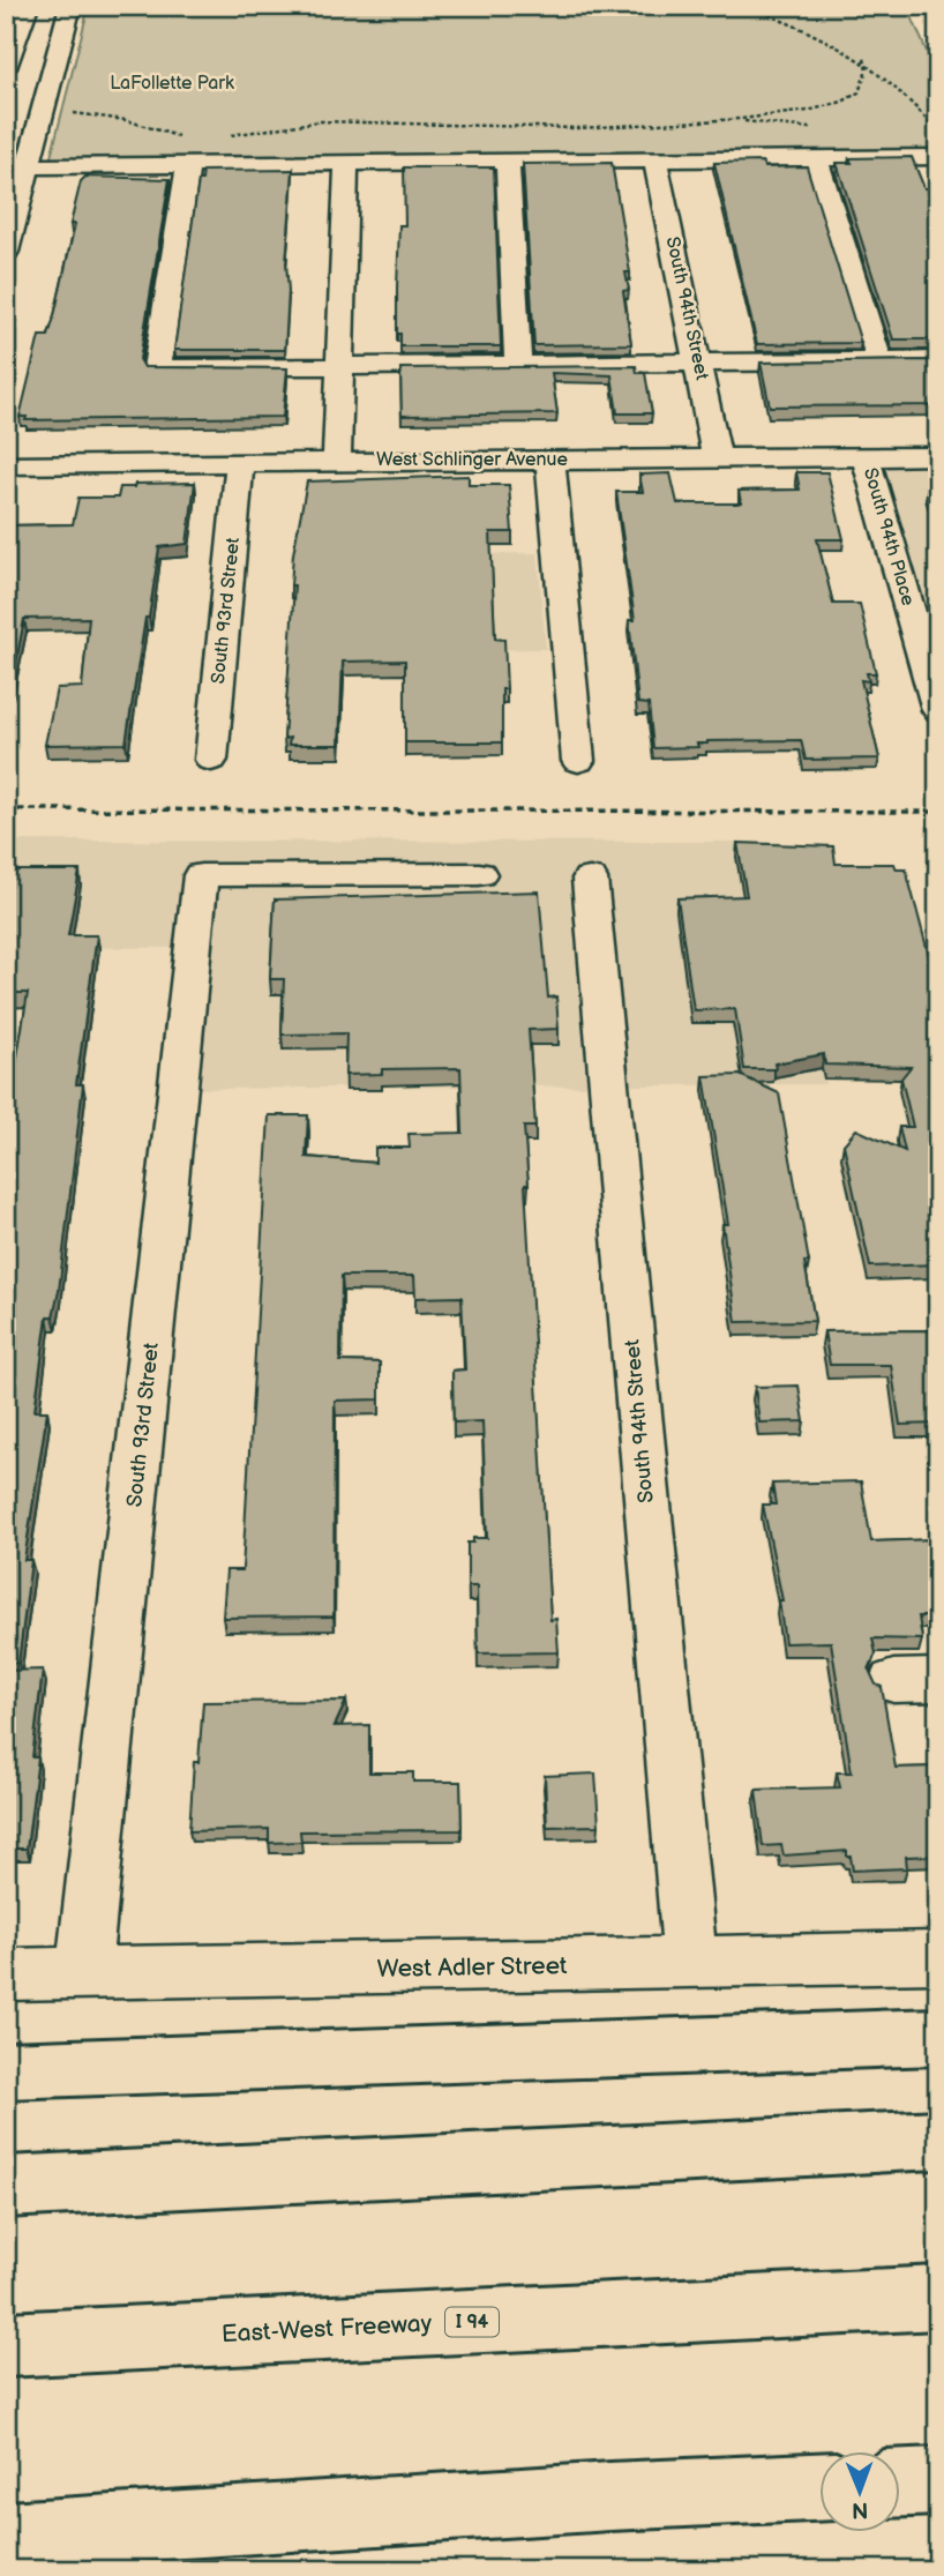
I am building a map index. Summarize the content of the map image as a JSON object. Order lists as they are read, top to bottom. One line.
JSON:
{"streets":{"highway":["I 94","East-West Freeway"],"street":["South 94th Street","West Schlinger Avenue","South 94th Place","South 93rd Street","West Adler Street"]},"crossings":[["South 94th Street","West Schlinger Avenue"],["South 94th Street","West Adler Street"],["West Schlinger Avenue","South 94th Place"],["West Schlinger Avenue","South 93rd Street"],["South 93rd Street","West Adler Street"]],"parks":["LaFollette Park"],"north":"bottom"}
